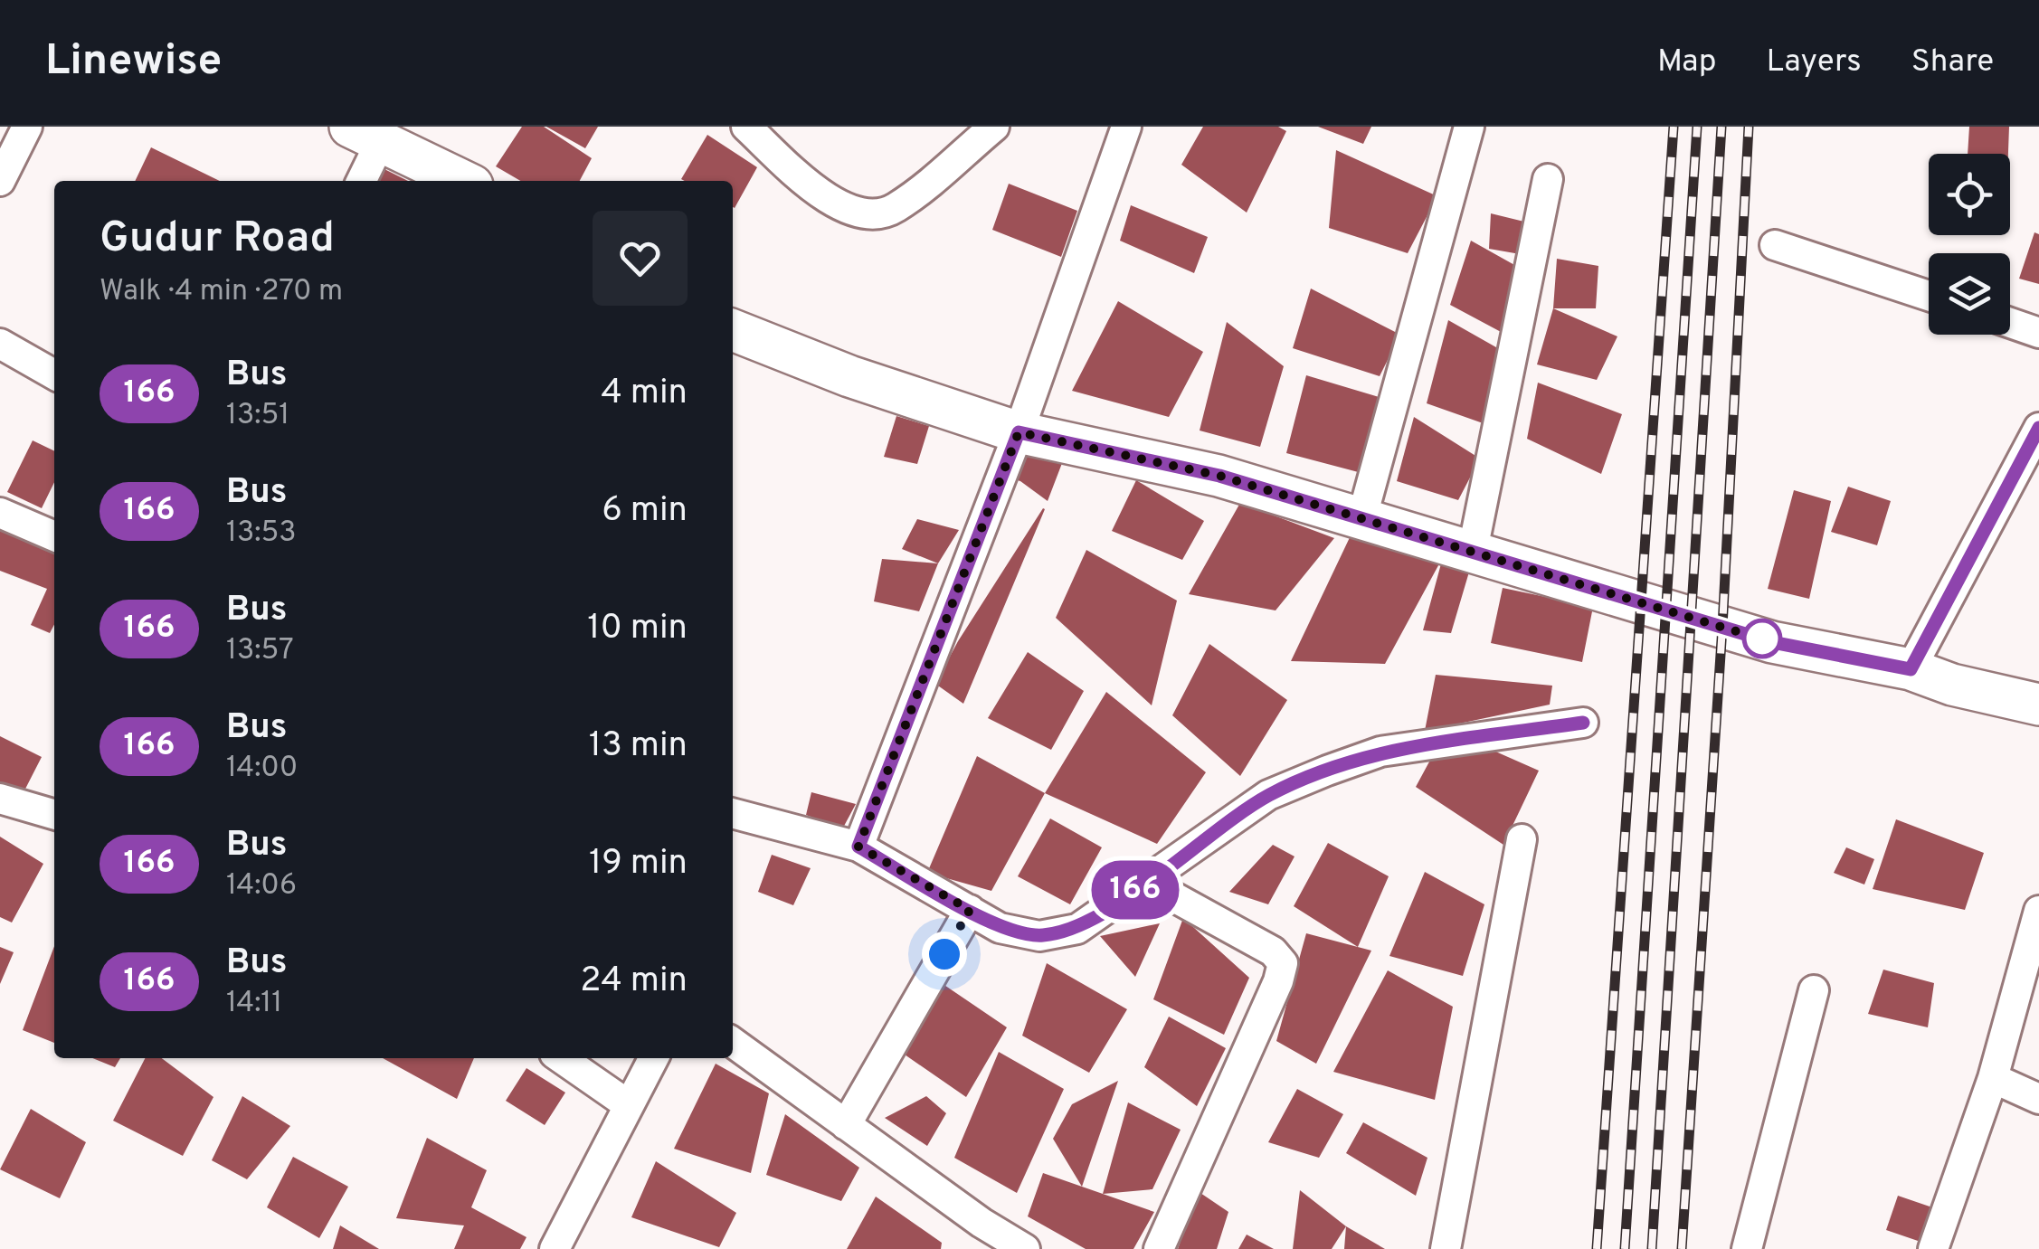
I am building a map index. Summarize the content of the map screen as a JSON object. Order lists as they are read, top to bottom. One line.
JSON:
{"lines":["bus line 166"],"page":{"header":"Linewise","nav":["Map","Layers","Share"],"on_map":"166","heading":["Gudur Road","Walk · 4 min · 270 m"],"list":[{"mark":"166","name":"Bus","note":"13:51","value":"4 min"},{"mark":"166","name":"Bus","note":"13:53","value":"6 min"},{"mark":"166","name":"Bus","note":"13:57","value":"10 min"},{"mark":"166","name":"Bus","note":"14:00","value":"13 min"},{"mark":"166","name":"Bus","note":"14:06","value":"19 min"},{"mark":"166","name":"Bus","note":"14:11","value":"24 min"}]}}
